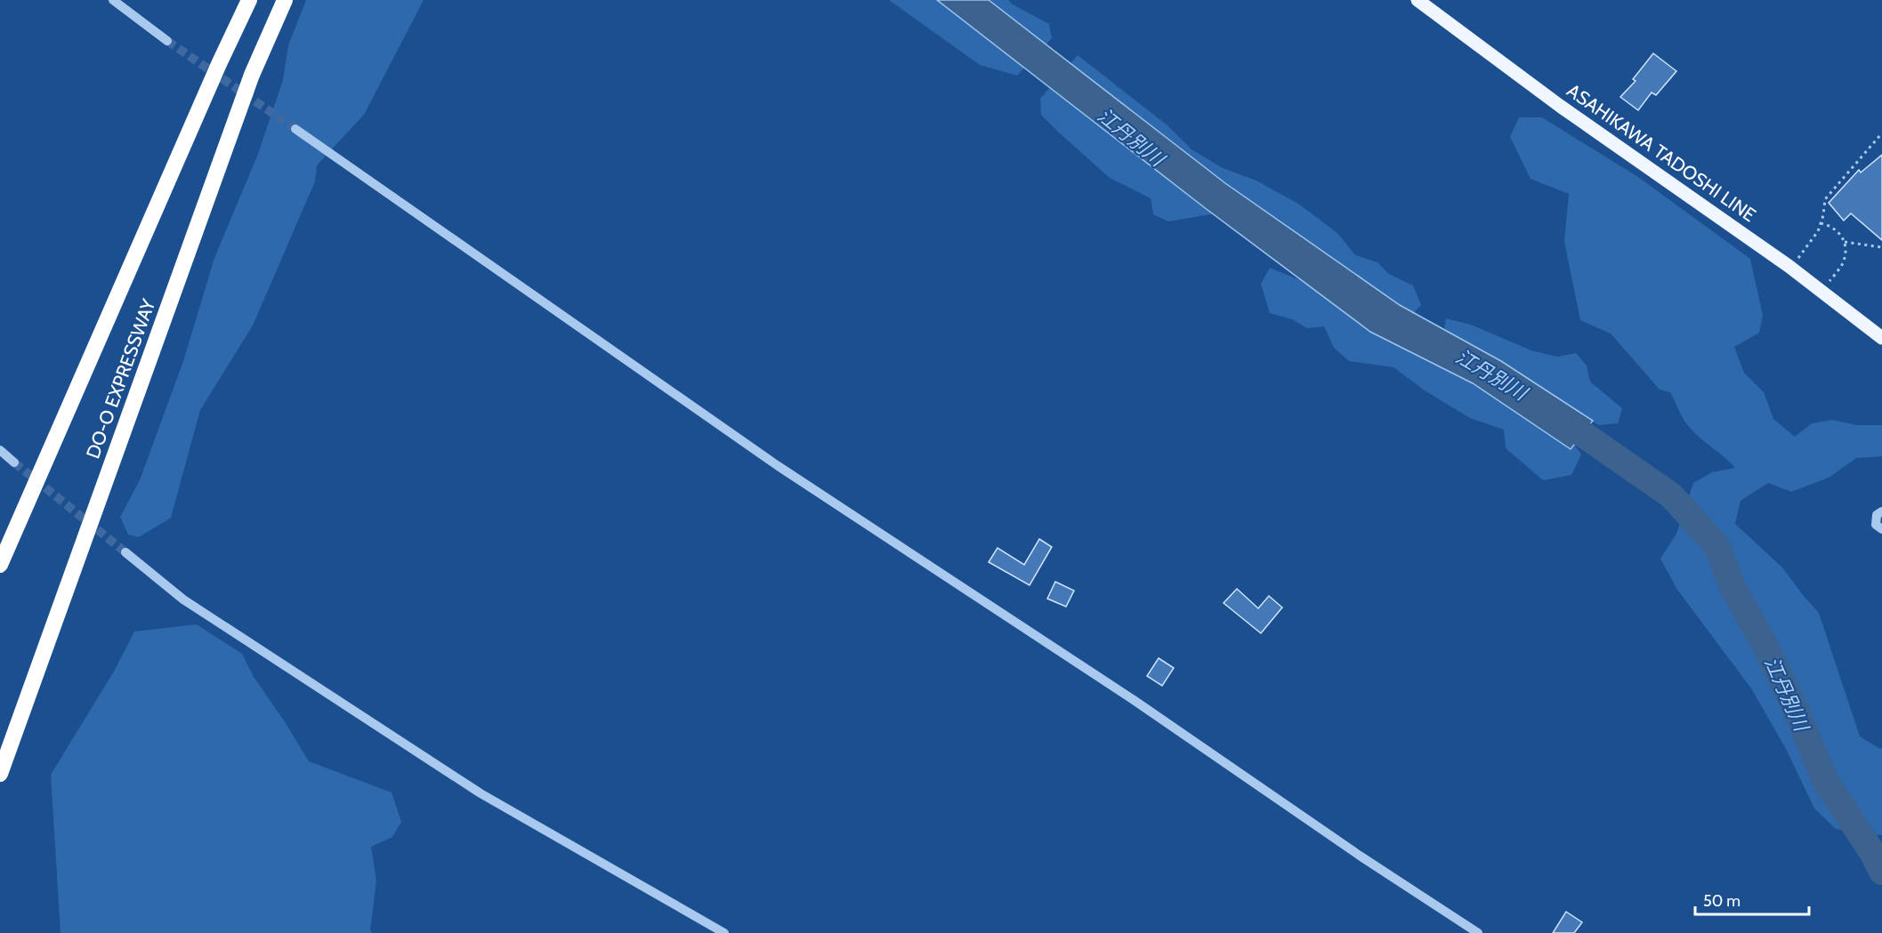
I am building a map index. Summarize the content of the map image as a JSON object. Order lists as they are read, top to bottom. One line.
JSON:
{"streets":{"highway":["DO-O EXPRESSWAY"],"main road":["ASAHIKAWA TADOSHI LINE"]},"water":["江丹別川"],"scale_bar":"50 m"}
